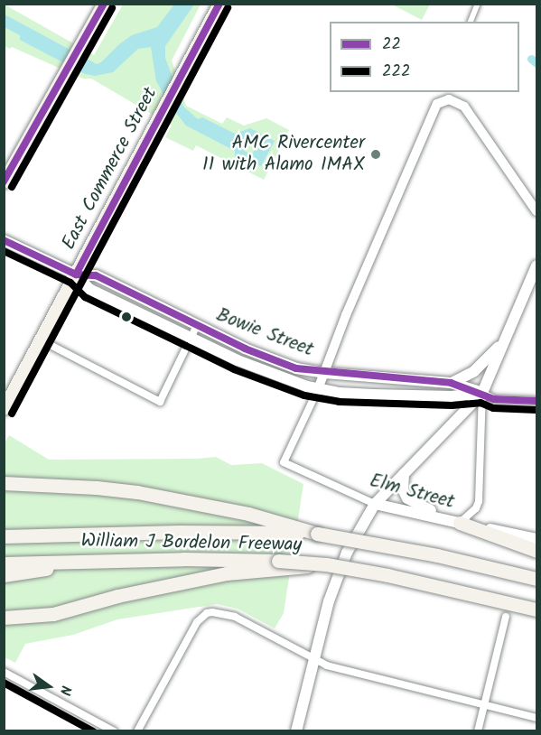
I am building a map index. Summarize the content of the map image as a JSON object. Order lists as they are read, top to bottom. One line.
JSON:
{"streets":{"highway":["William J Bordelon Freeway"],"main road":["East Commerce Street","Bowie Street","Elm Street"]},"crossings":[["East Commerce Street","Bowie Street"],["Bowie Street","Elm Street"]],"places":["AMC Rivercenter 11 with Alamo IMAX"],"lines":["transit line 22","transit line 222"],"legend":["22","222"],"north":"right"}
